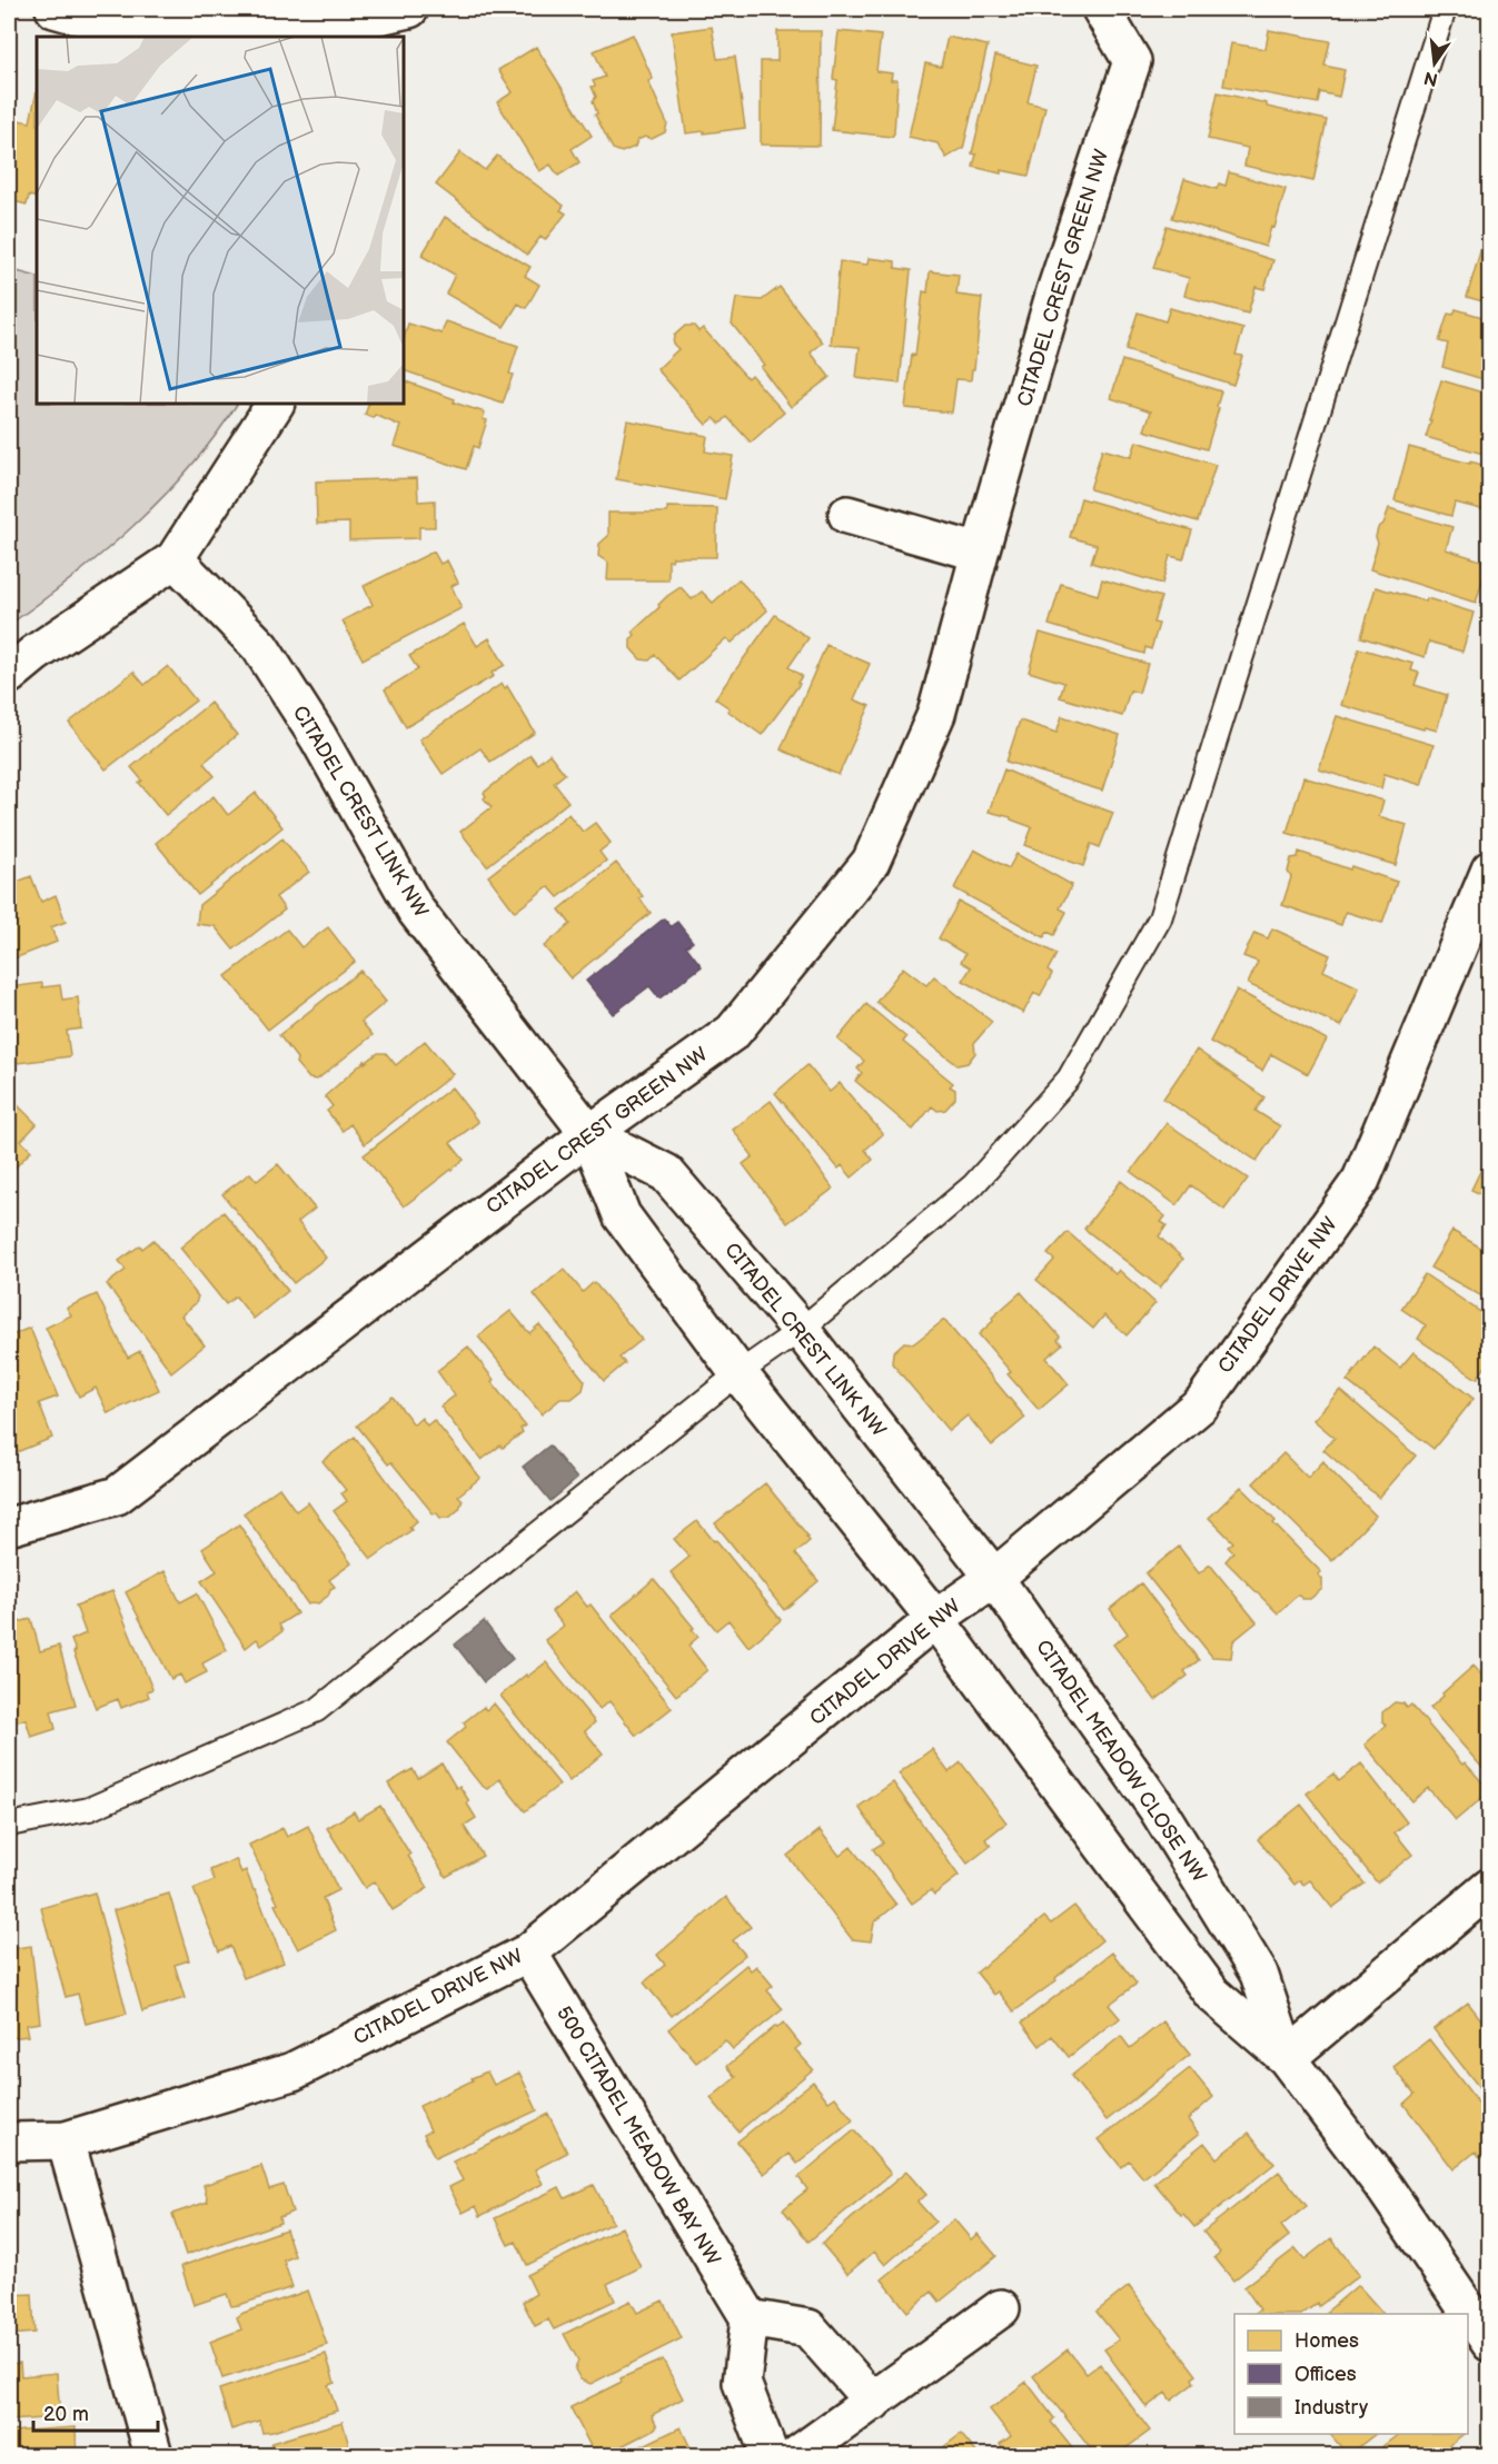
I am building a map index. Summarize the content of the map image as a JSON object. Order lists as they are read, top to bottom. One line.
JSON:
{"streets":{"street":["CITADEL CREST GREEN NW","CITADEL CREST LINK NW","CITADEL DRIVE NW","CITADEL MEADOW CLOSE NW","500 CITADEL MEADOW BAY NW"]},"crossings":[["CITADEL CREST GREEN NW","CITADEL CREST LINK NW"],["CITADEL CREST LINK NW","CITADEL DRIVE NW"],["CITADEL CREST LINK NW","CITADEL MEADOW CLOSE NW"],["CITADEL DRIVE NW","CITADEL MEADOW CLOSE NW"],["CITADEL DRIVE NW","500 CITADEL MEADOW BAY NW"]],"legend":["Homes","Offices","Industry"],"scale_bar":"20 m","north":"bottom"}
